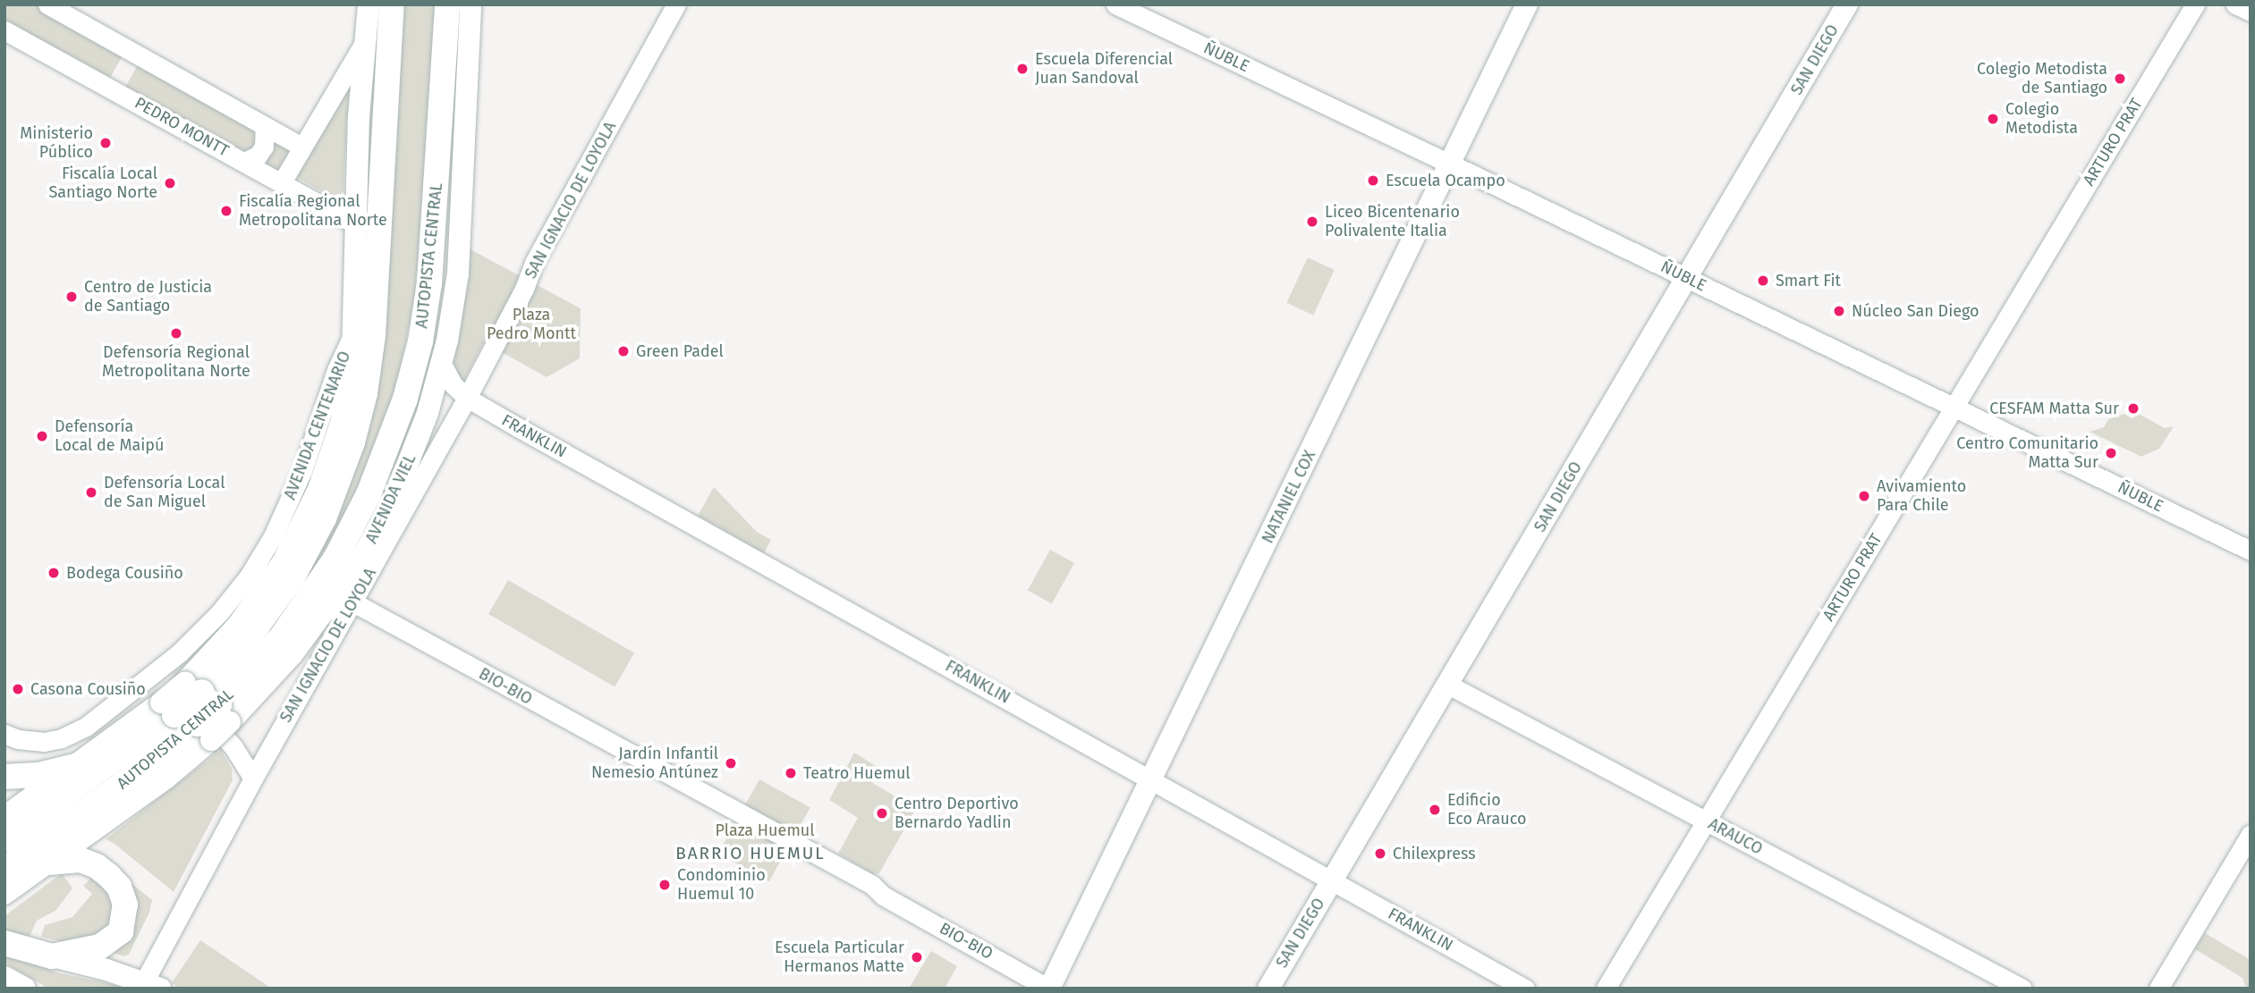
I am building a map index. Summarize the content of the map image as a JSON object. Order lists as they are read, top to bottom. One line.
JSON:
{"streets":{"highway":["AUTOPISTA CENTRAL"],"main road":["SAN DIEGO","NATANIEL COX","AVENIDA VIEL"],"street":["ÑUBLE","PEDRO MONTT","ARTURO PRAT","SAN IGNACIO DE LOYOLA","AVENIDA CENTENARIO","FRANKLIN","BIO-BIO","ARAUCO"]},"crossings":[["ÑUBLE","SAN DIEGO"],["ÑUBLE","ARTURO PRAT"],["ÑUBLE","NATANIEL COX"],["SAN DIEGO","FRANKLIN"],["SAN DIEGO","ARAUCO"],["ARTURO PRAT","ARAUCO"],["SAN IGNACIO DE LOYOLA","FRANKLIN"],["SAN IGNACIO DE LOYOLA","BIO-BIO"],["AUTOPISTA CENTRAL","AVENIDA VIEL"],["FRANKLIN","NATANIEL COX"],["FRANKLIN","AVENIDA VIEL"],["NATANIEL COX","BIO-BIO"]],"districts":["BARRIO HUEMUL"],"parks":["Plaza Pedro Montt","Plaza Huemul"],"places":["Escuela Diferencial Juan Sandoval","Colegio Metodista de Santiago","Colegio Metodista","Ministerio Público","Escuela Ocampo","Fiscalía Local Santiago Norte","Fiscalía Regional Metropolitana Norte","Liceo Bicentenario Polivalente Italia","Smart Fit","Centro de Justicia de Santiago","Núcleo San Diego","Defensoría Regional Metropolitana Norte","Green Padel","CESFAM Matta Sur","Defensoría Local de Maipú","Centro Comunitario Matta Sur","Defensoría Local de San Miguel","Avivamiento Para Chile","Bodega Cousiño","Casona Cousiño","Jardín Infantil Nemesio Antúnez","Teatro Huemul","Edificio Eco Arauco","Centro Deportivo Bernardo Yadlin","Chilexpress","Condominio Huemul 10","Escuela Particular Hermanos Matte"]}
